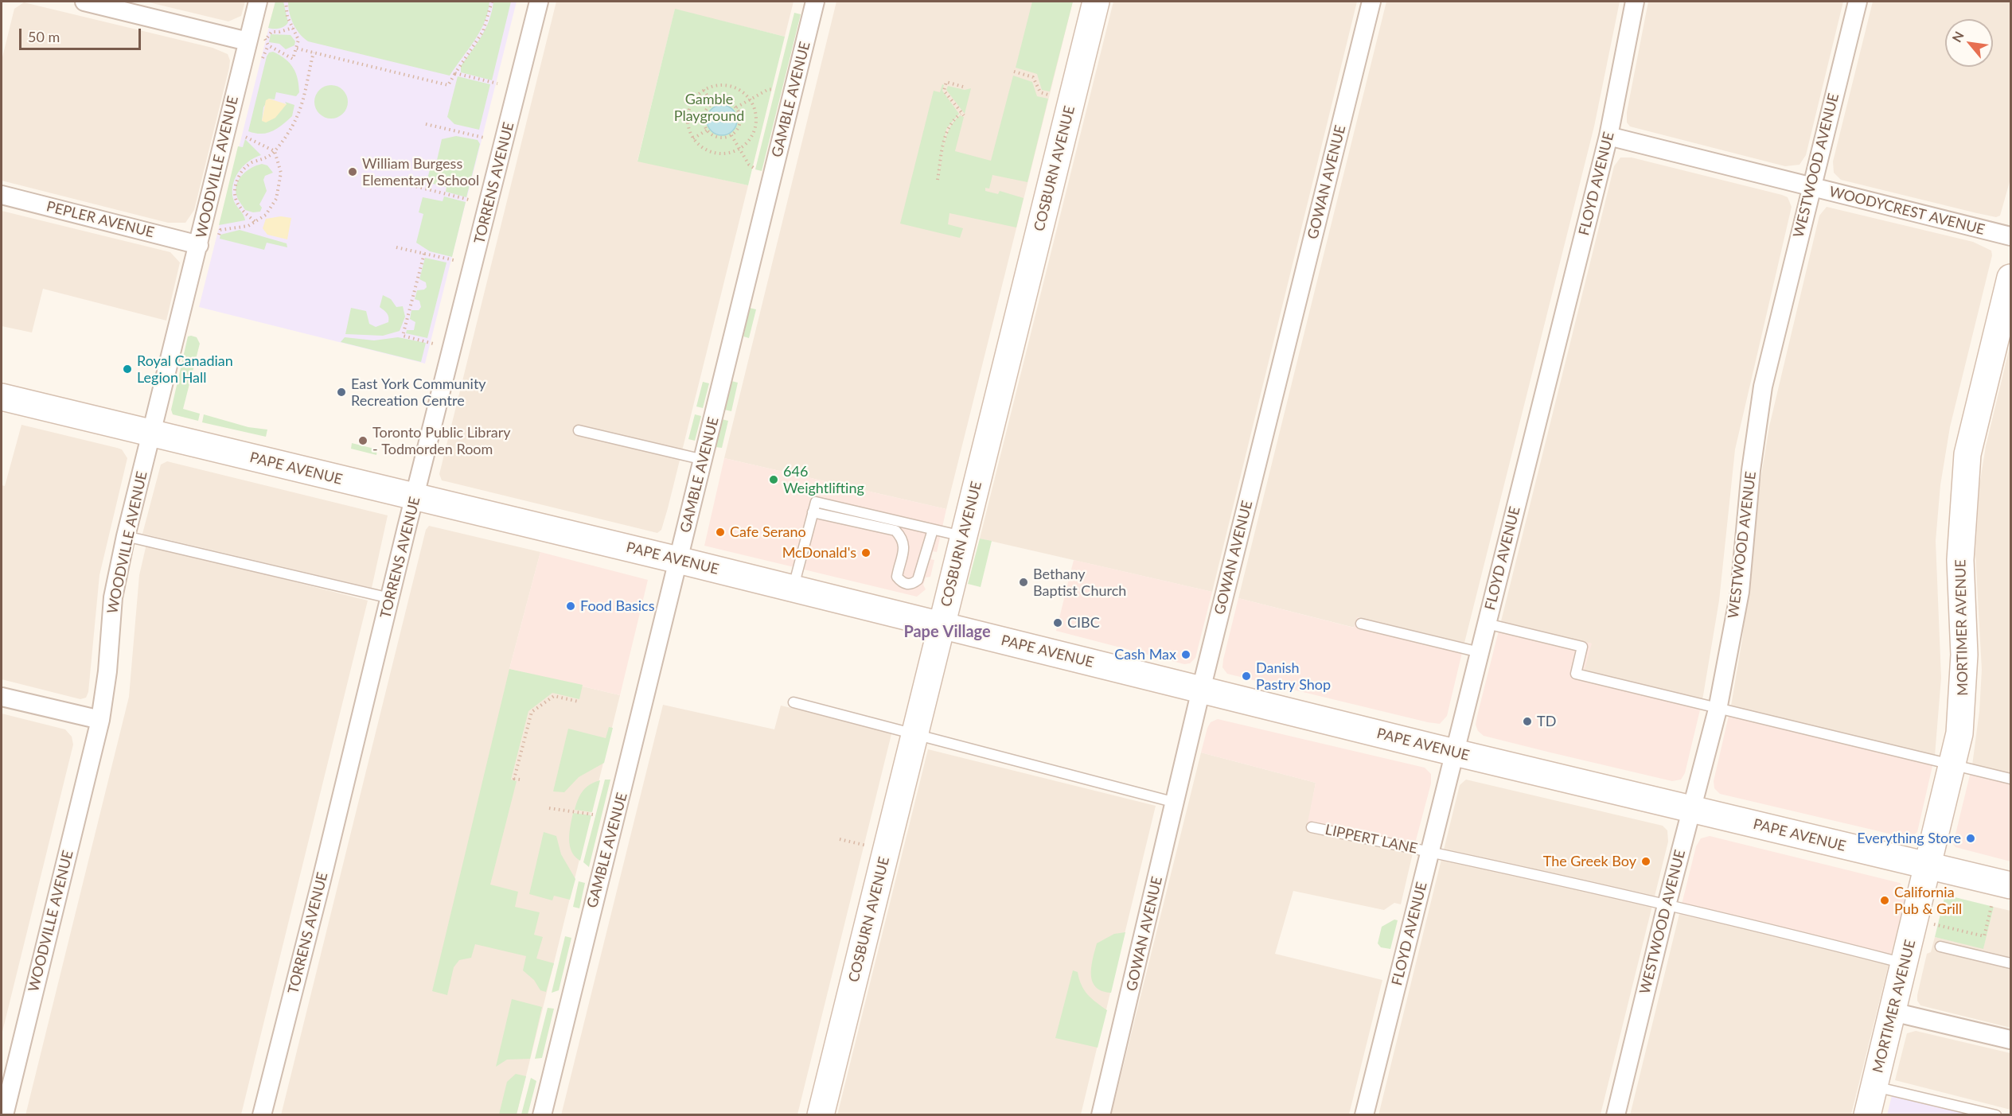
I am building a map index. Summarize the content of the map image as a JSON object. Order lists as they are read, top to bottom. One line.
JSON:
{"streets":{"main road":["COSBURN AVENUE","PAPE AVENUE","MORTIMER AVENUE"],"street":["GAMBLE AVENUE","WESTWOOD AVENUE","WOODVILLE AVENUE","GOWAN AVENUE","TORRENS AVENUE","FLOYD AVENUE","WOODYCREST AVENUE","PEPLER AVENUE"],"lane":["LIPPERT LANE"]},"crossings":[["GAMBLE AVENUE","PAPE AVENUE"],["WESTWOOD AVENUE","WOODYCREST AVENUE"],["WESTWOOD AVENUE","PAPE AVENUE"],["WESTWOOD AVENUE","LIPPERT LANE"],["WOODVILLE AVENUE","PEPLER AVENUE"],["WOODVILLE AVENUE","PAPE AVENUE"],["COSBURN AVENUE","PAPE AVENUE"],["GOWAN AVENUE","PAPE AVENUE"],["TORRENS AVENUE","PAPE AVENUE"],["FLOYD AVENUE","WOODYCREST AVENUE"],["FLOYD AVENUE","PAPE AVENUE"],["FLOYD AVENUE","LIPPERT LANE"],["PAPE AVENUE","MORTIMER AVENUE"],["MORTIMER AVENUE","LIPPERT LANE"]],"districts":["Pape Village"],"parks":["Gamble Playground"],"places":["William Burgess Elementary School","Royal Canadian Legion Hall","East York Community Recreation Centre","Toronto Public Library - Todmorden Room","646 Weightlifting","Cafe Serano","McDonald's","Bethany Baptist Church","Food Basics","CIBC","Cash Max","Danish Pastry Shop","TD","Everything Store","The Greek Boy","California Pub & Grill"],"scale_bar":"50 m","north":"top left"}
